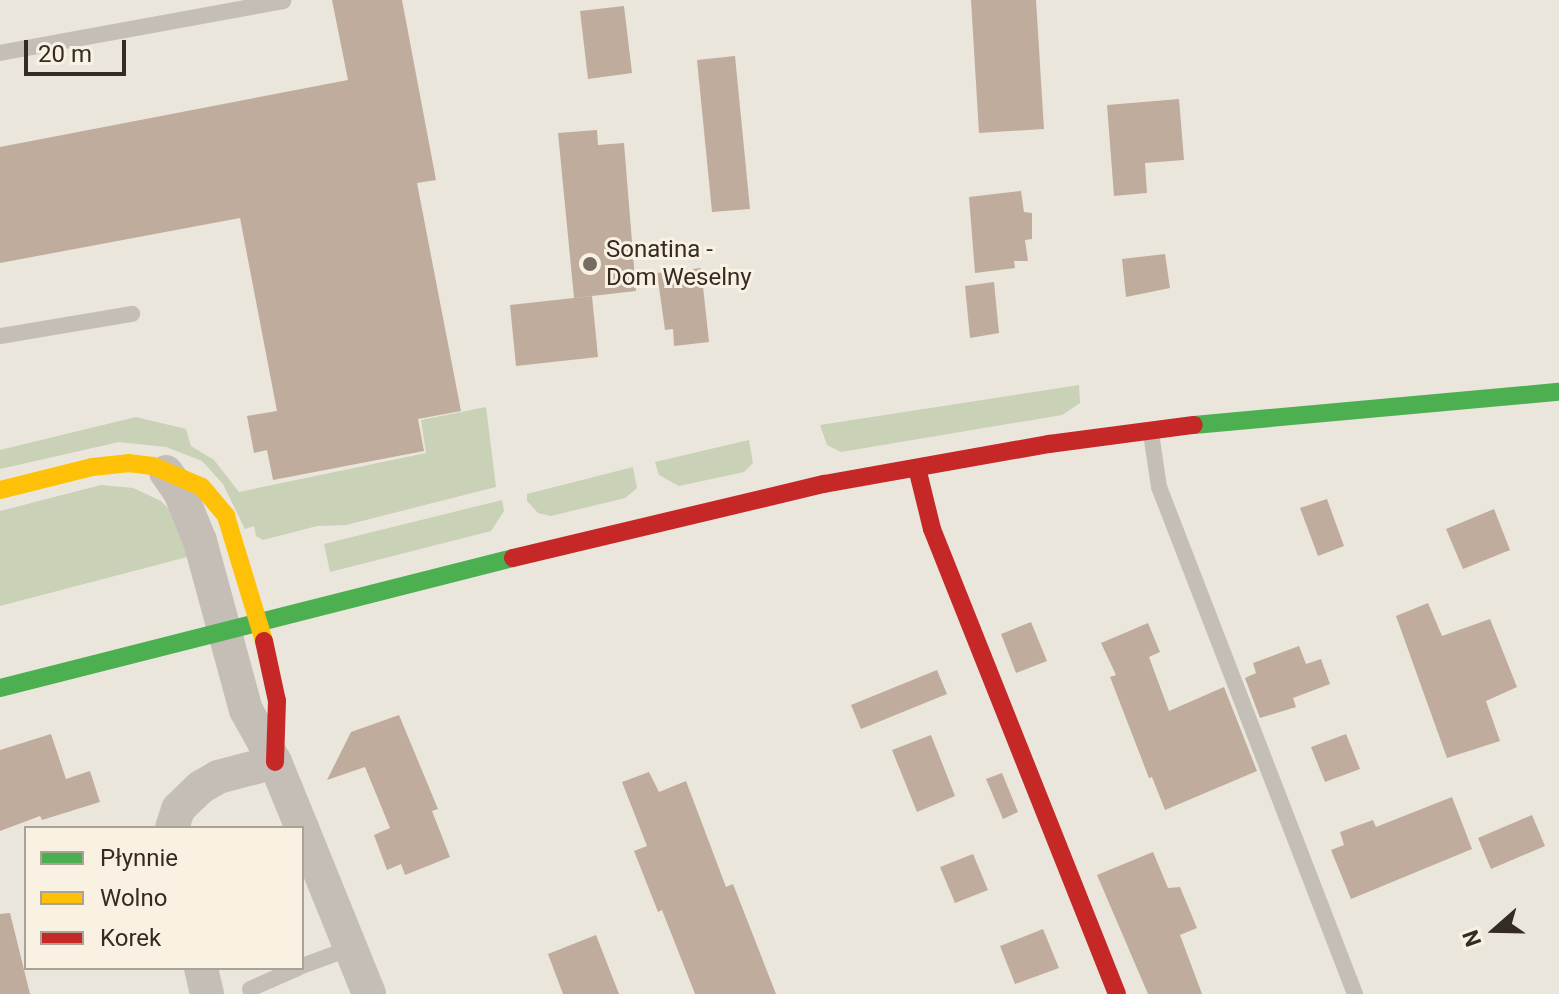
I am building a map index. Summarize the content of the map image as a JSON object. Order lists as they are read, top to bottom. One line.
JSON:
{"places":["Sonatina - Dom Weselny"],"legend":["Płynnie","Wolno","Korek"],"scale_bar":"20 m","north":"left"}
